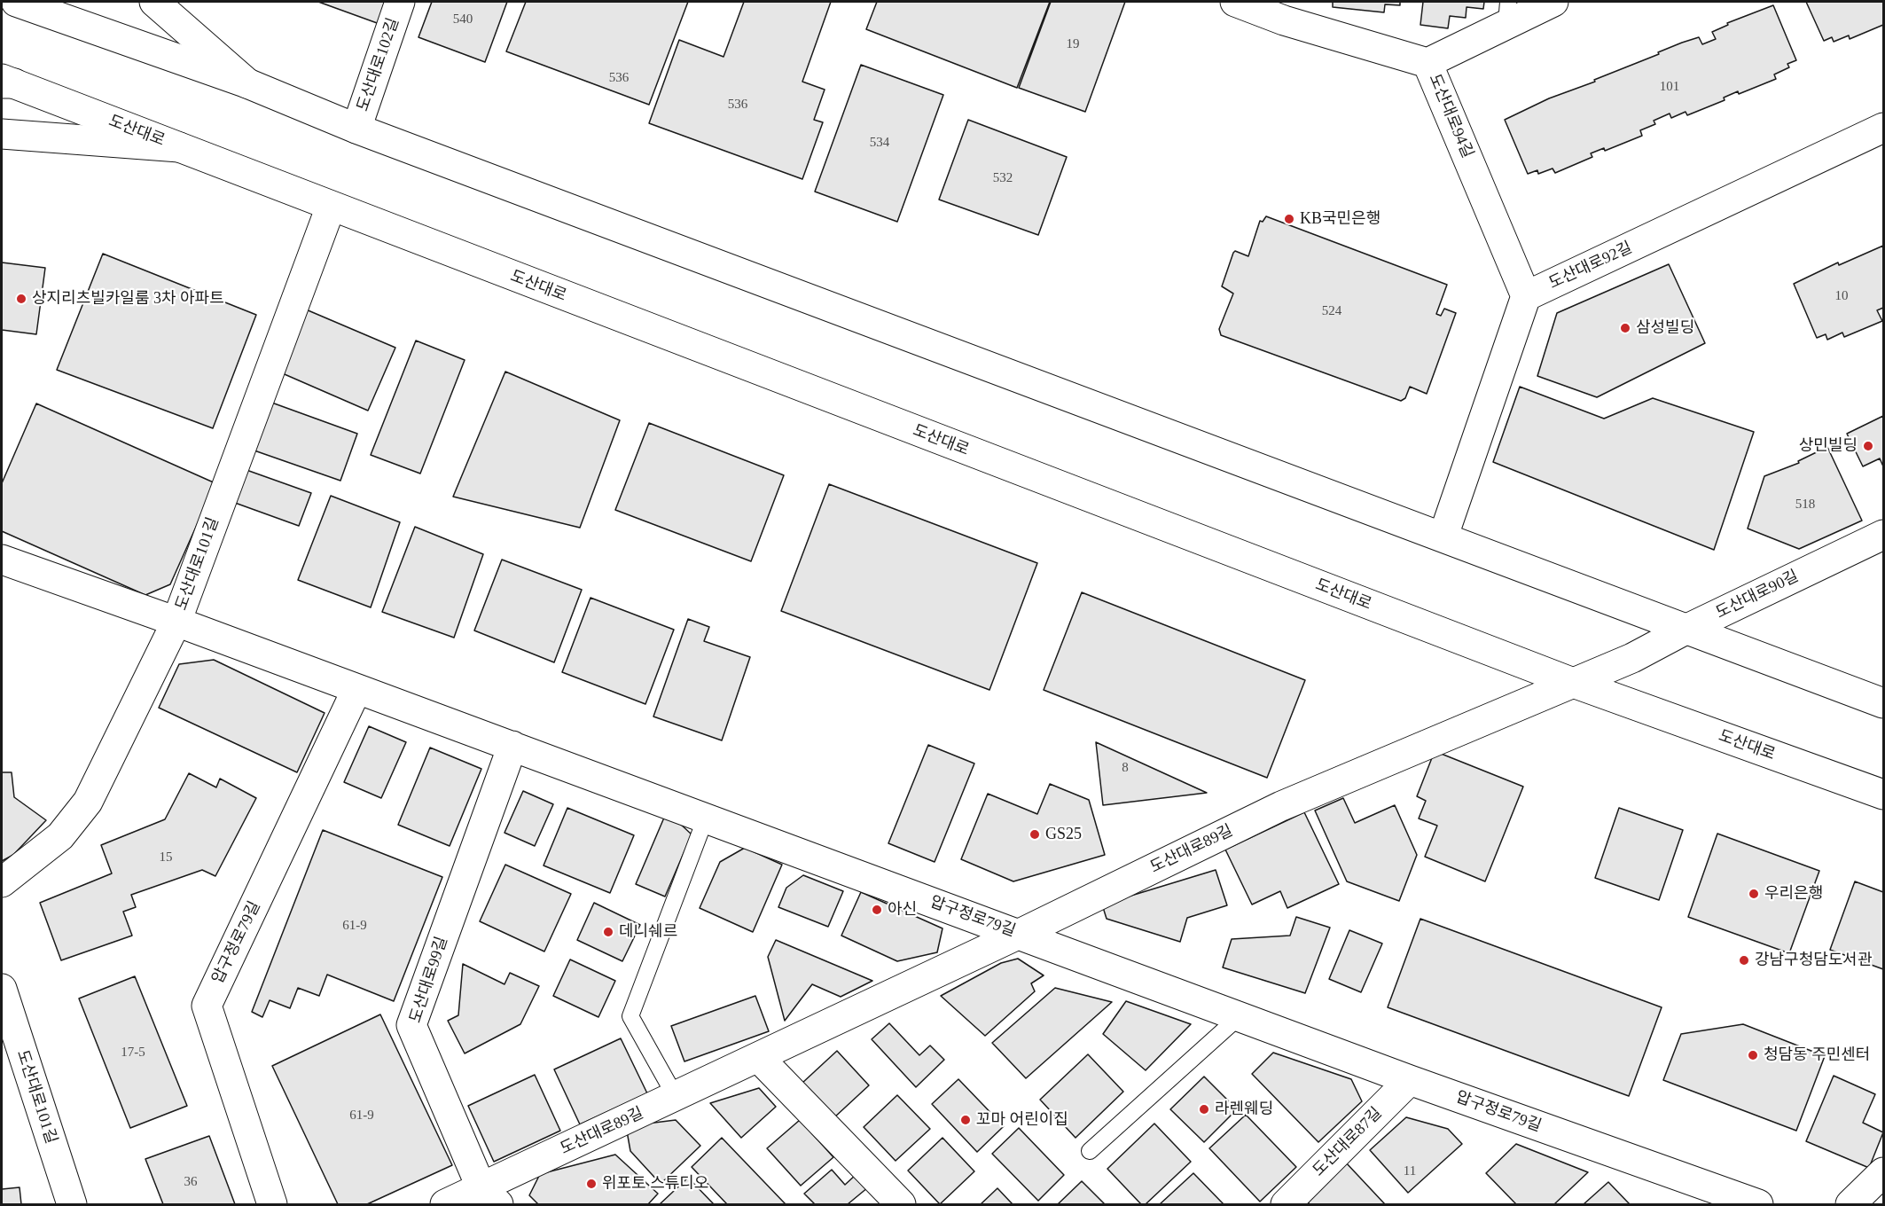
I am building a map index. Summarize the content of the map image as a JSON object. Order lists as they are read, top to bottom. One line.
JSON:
{"streets":{"main road":["도산대로102길","도산대로94길","도산대로","도산대로92길","도산대로101길","도산대로90길","도산대로89길","압구정로79길","도산대로99길","도산대로87길"]},"crossings":[["도산대로94길","도산대로92길"],["도산대로","도산대로101길"],["도산대로","도산대로89길"],["도산대로101길","압구정로79길"],["도산대로90길","도산대로89길"],["도산대로89길","압구정로79길"],["도산대로89길","도산대로99길"],["압구정로79길","도산대로99길"],["압구정로79길","도산대로87길"]],"places":["KB국민은행","상지리츠빌카일룸 3차 아파트","삼성빌딩","상민빌딩","GS25","우리은행","아신","데니쉐르","강남구청담도서관","청담동 주민센터","라렌웨딩","꼬마 어린이집","위포토 스튜디오"],"house_numbers":["540","19","536","101","536","534","532","10","524","518","8","15","61-9","17-5","61-9","11","36"]}
